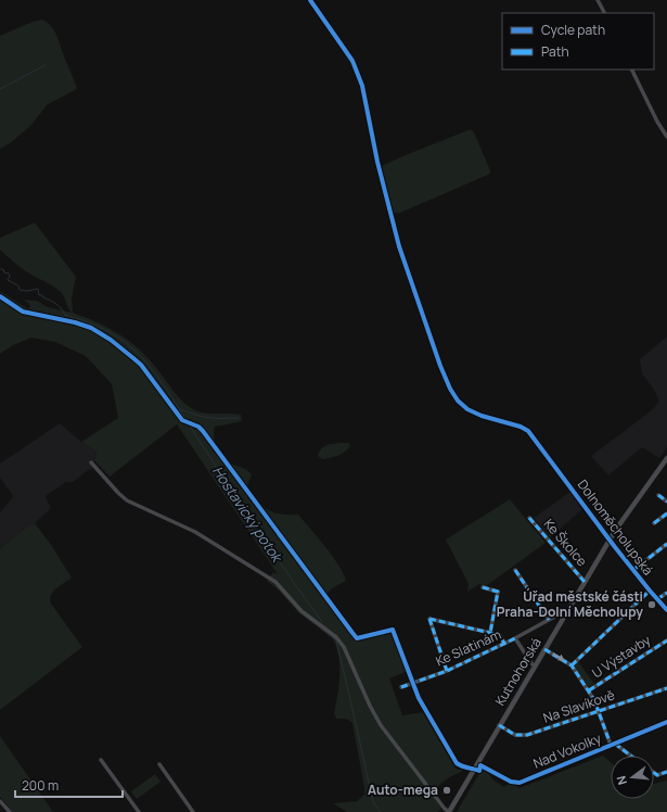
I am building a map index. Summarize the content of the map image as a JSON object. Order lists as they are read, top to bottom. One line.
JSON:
{"streets":{"main road":["Kutnohorská"],"street":["Dolnoměcholupská","Ke Školce","Ke Slatinám","U Výstavby","Na Slavíkově","Nad Vokolky"]},"crossings":[["Dolnoměcholupská","Kutnohorská"],["Ke Školce","Kutnohorská"],["Ke Slatinám","Kutnohorská"],["Kutnohorská","Na Slavíkově"],["Kutnohorská","Nad Vokolky"]],"water":["Hostavický potok"],"places":["Úřad městské části Praha-Dolní Měcholupy","Auto-mega"],"legend":["Cycle path","Path"],"scale_bar":"200 m","north":"left"}
